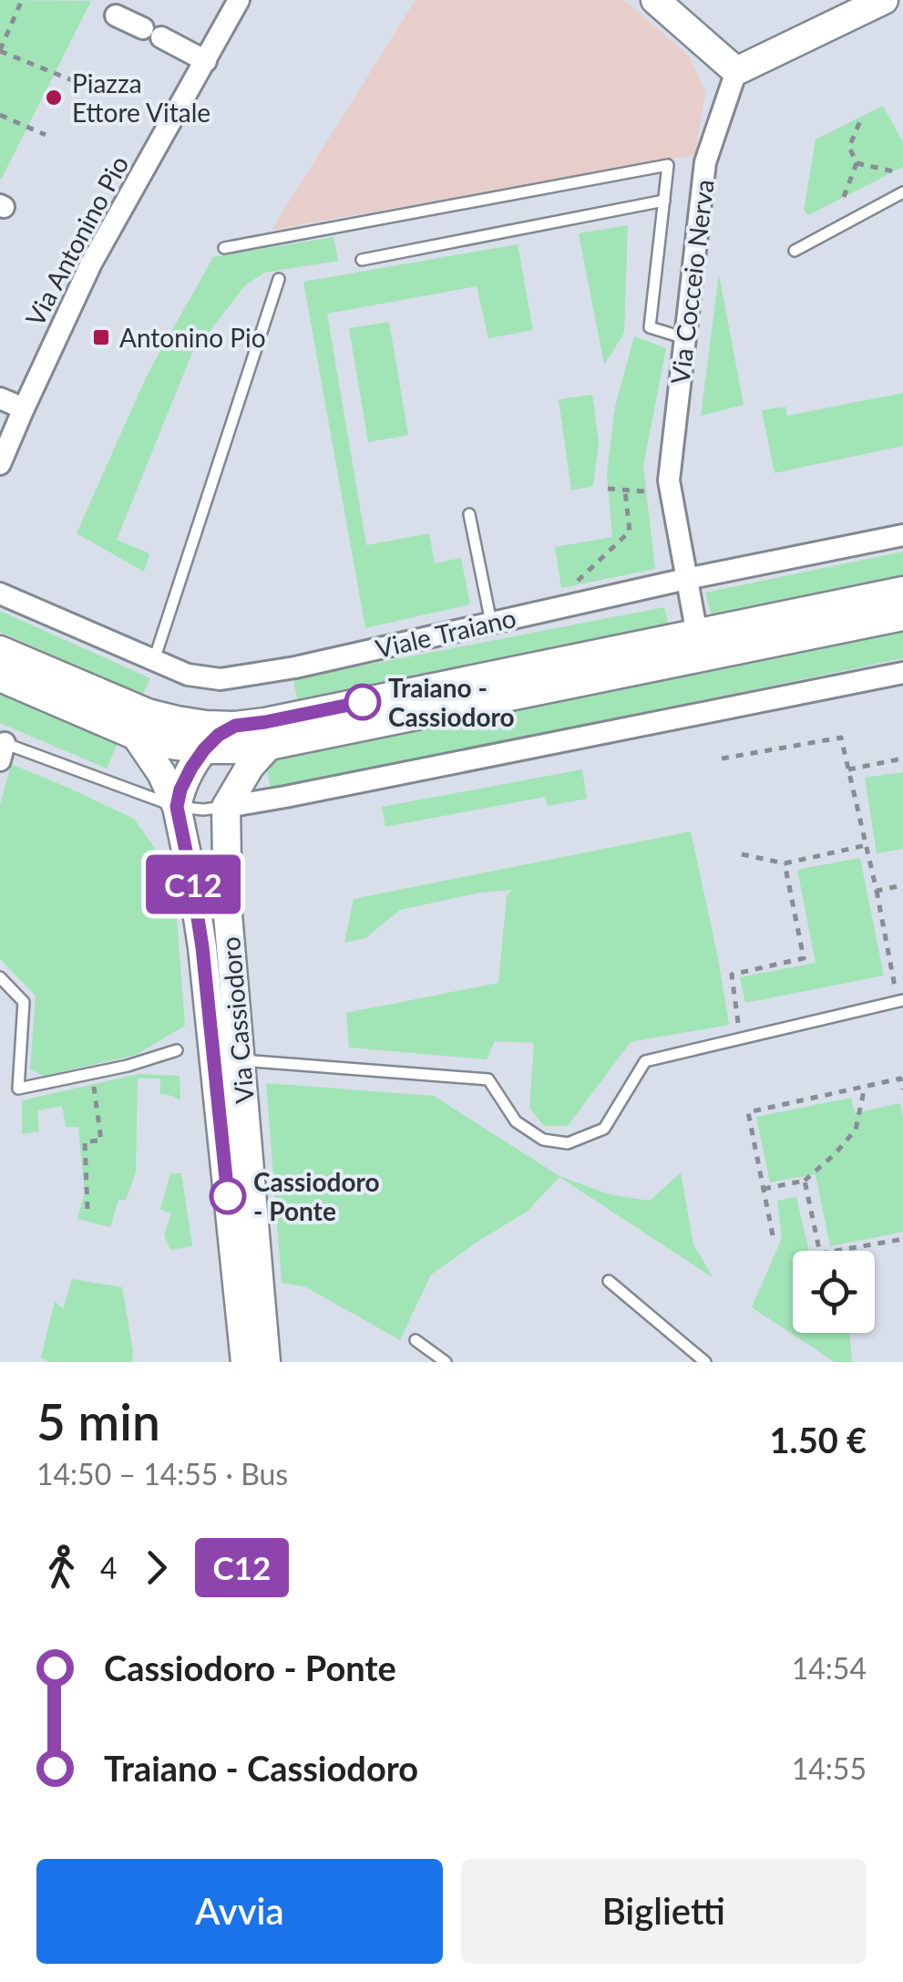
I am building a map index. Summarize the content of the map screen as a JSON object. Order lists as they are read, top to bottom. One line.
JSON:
{"streets":{"main road":["Viale Traiano","Via Cassiodoro"],"street":["Via Antonino Pio","Via Cocceio Nerva"]},"crossings":[["Via Cocceio Nerva","Viale Traiano"],["Viale Traiano","Via Cassiodoro"]],"places":{"other":["Piazza Ettore Vitale","Traiano - Cassiodoro","Cassiodoro - Ponte"],"transit":["Antonino Pio"]},"lines":["bus line C12"],"page":{"on_map":"C12","heading":["5 min","14:50 – 14:55 · Bus","1.50 €"],"legs":["4","C12"],"list":[{"name":"Cassiodoro - Ponte","value":"14:54"},{"name":"Traiano - Cassiodoro","value":"14:55"}],"buttons":["Avvia","Biglietti"]}}
